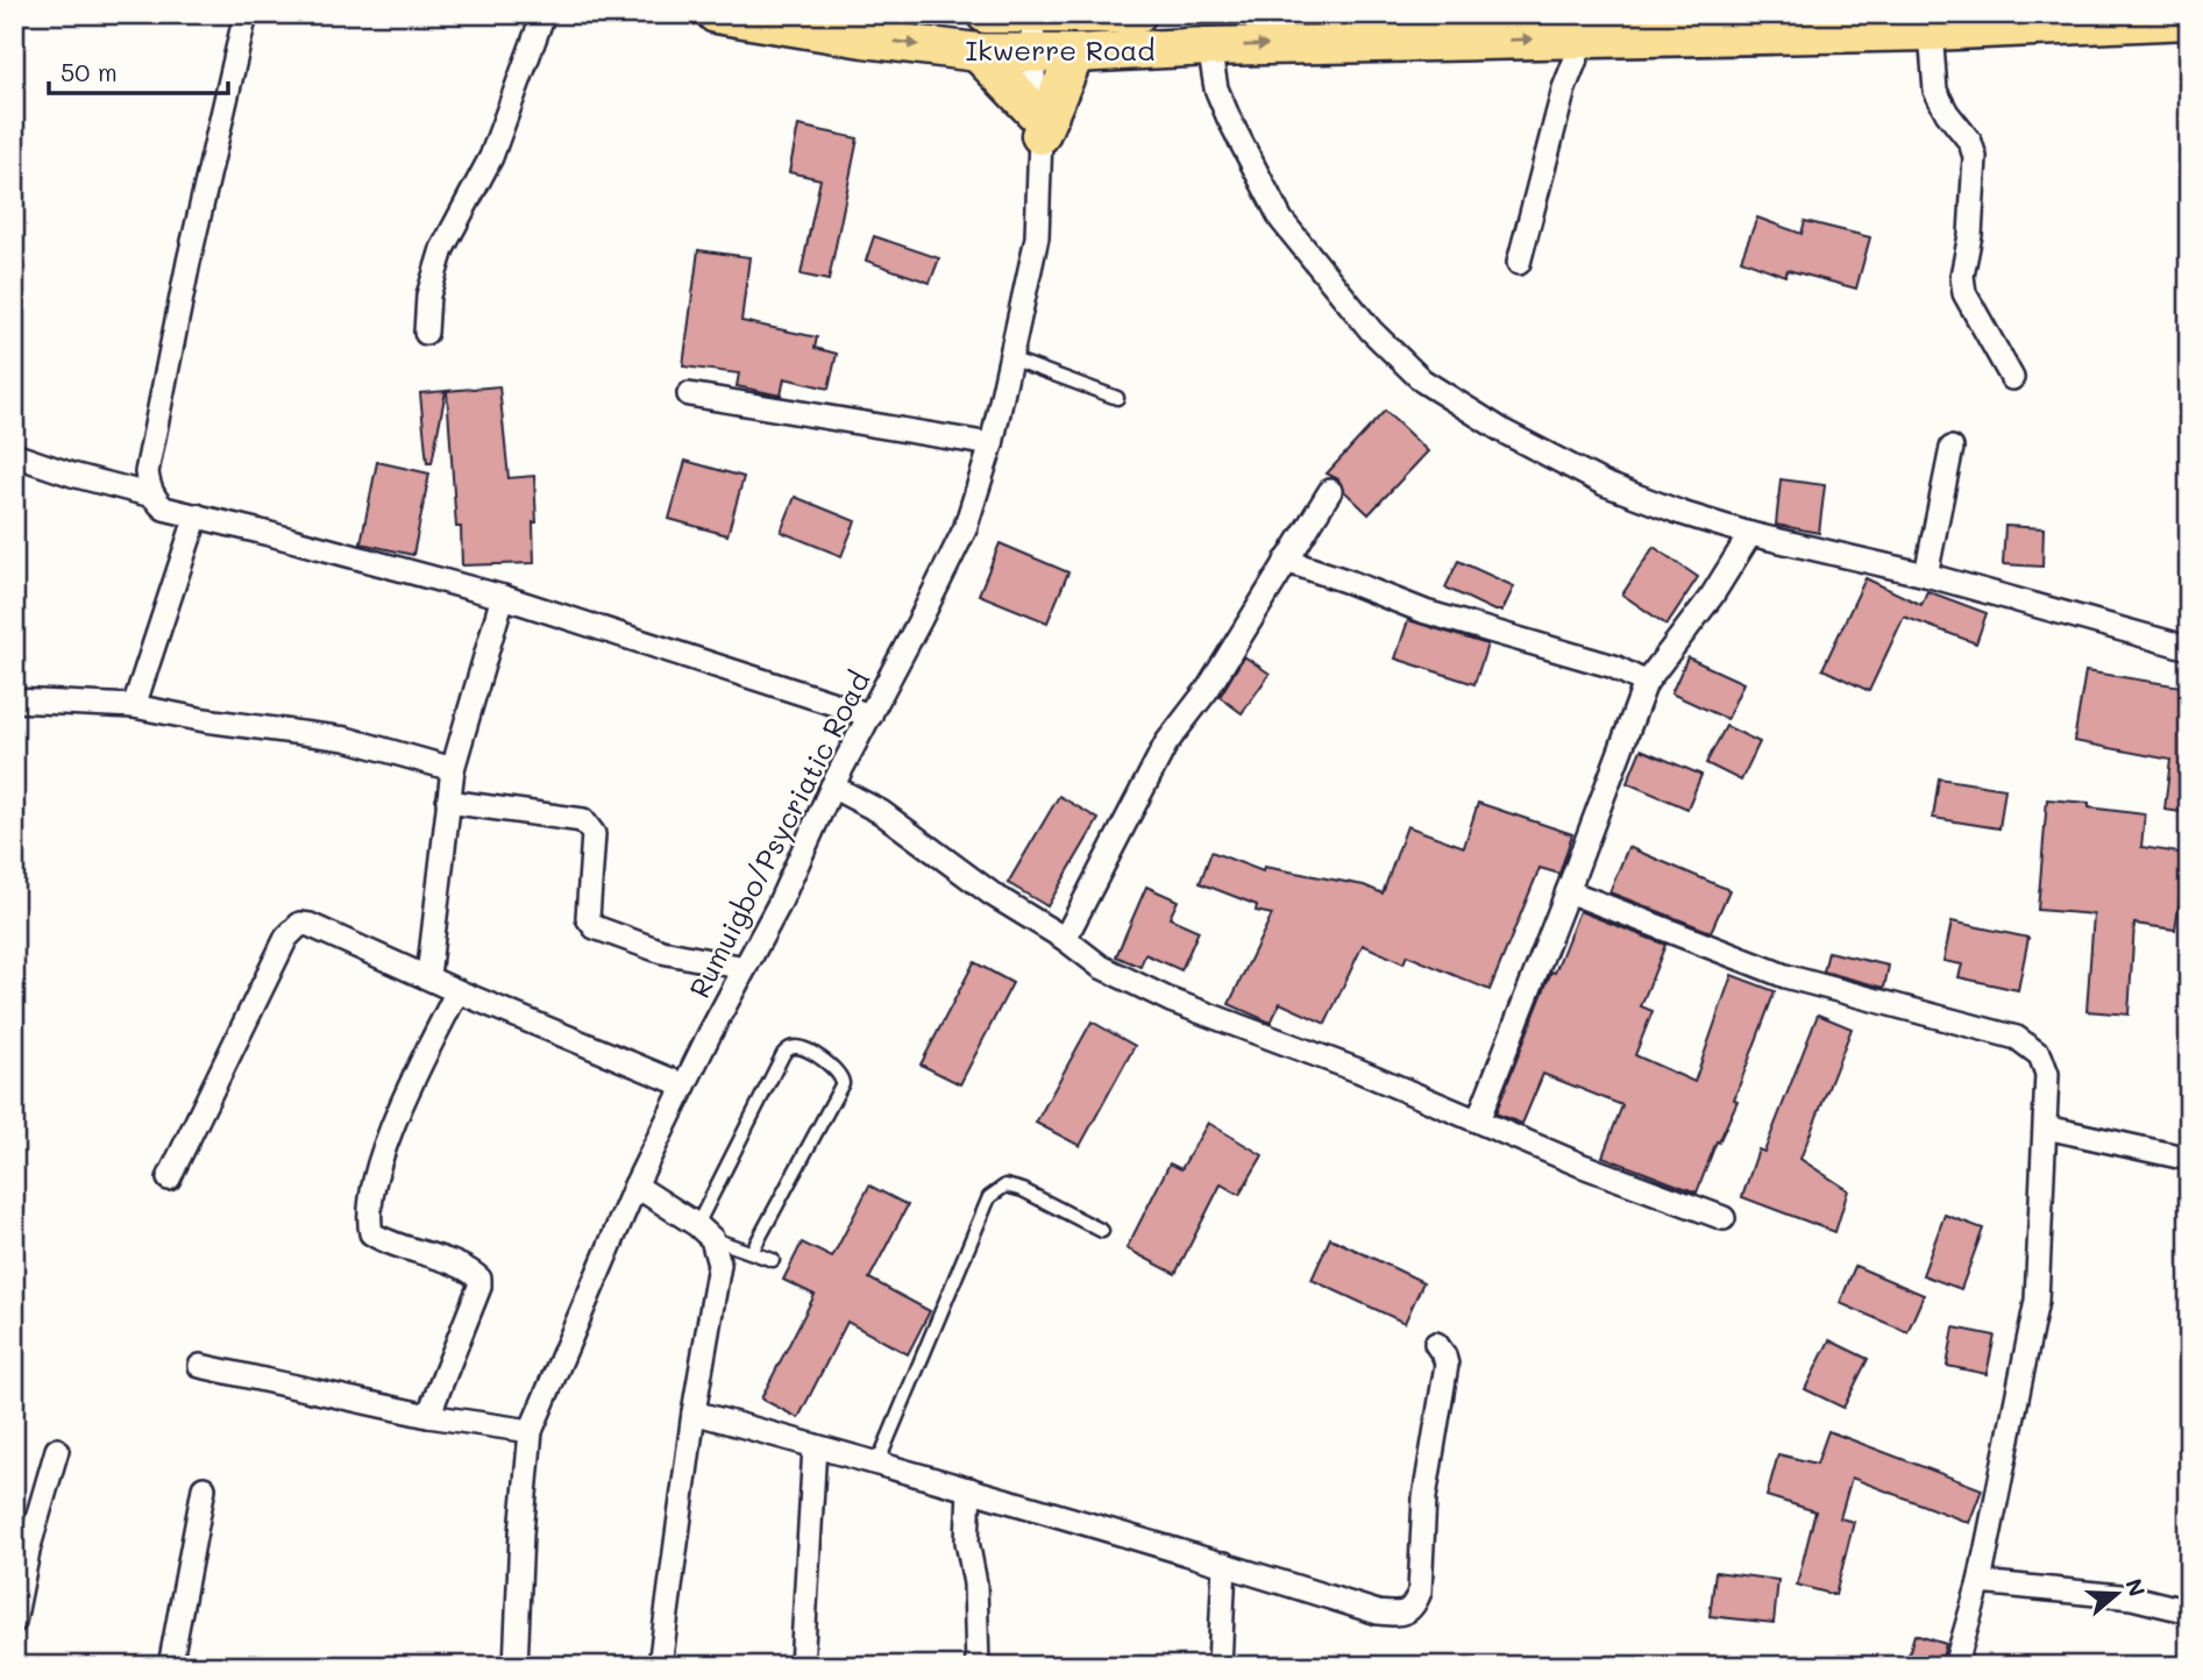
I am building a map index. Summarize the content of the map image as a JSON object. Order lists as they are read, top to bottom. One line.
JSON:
{"streets":{"main road":["Ikwerre Road"],"street":["Rumuigbo/Psycriatic Road"]},"crossings":[["Ikwerre Road","Rumuigbo/Psycriatic Road"]],"one_way":["Ikwerre Road"],"scale_bar":"50 m","north":"right"}
